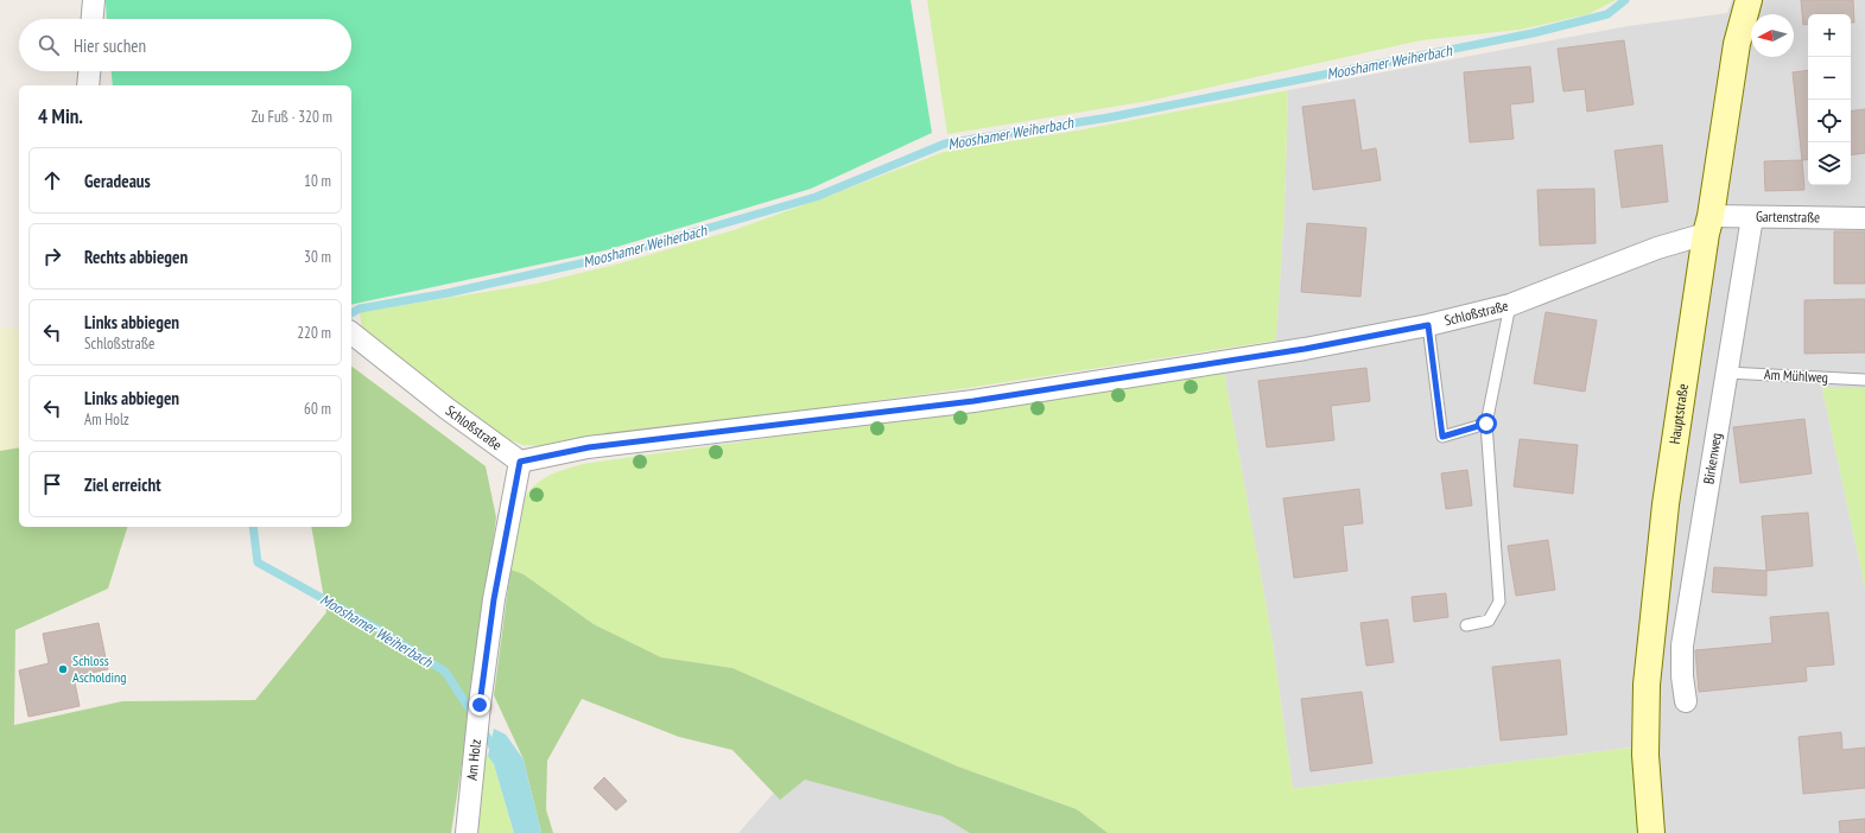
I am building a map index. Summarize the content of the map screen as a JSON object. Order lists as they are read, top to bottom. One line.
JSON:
{"streets":{"main road":["Hauptstraße"],"street":["Gartenstraße","Schloßstraße","Birkenweg","Am Holz"],"lane":["Am Mühlweg"]},"crossings":[["Gartenstraße","Schloßstraße"],["Gartenstraße","Hauptstraße"],["Gartenstraße","Birkenweg"],["Schloßstraße","Hauptstraße"],["Schloßstraße","Am Holz"],["Am Mühlweg","Birkenweg"]],"water":["Mooshamer Weiherbach"],"places":["Schloss Ascholding"],"north":"left","page":{"map_buttons":["+","−"],"search":"Hier suchen","heading":["4 Min.","Zu Fuß · 320 m"],"list":[["Geradeaus","10 m"],["Rechts abbiegen","30 m"],["Links abbiegen","Schloßstraße","220 m"],["Links abbiegen","Am Holz","60 m"],"Ziel erreicht"]}}
